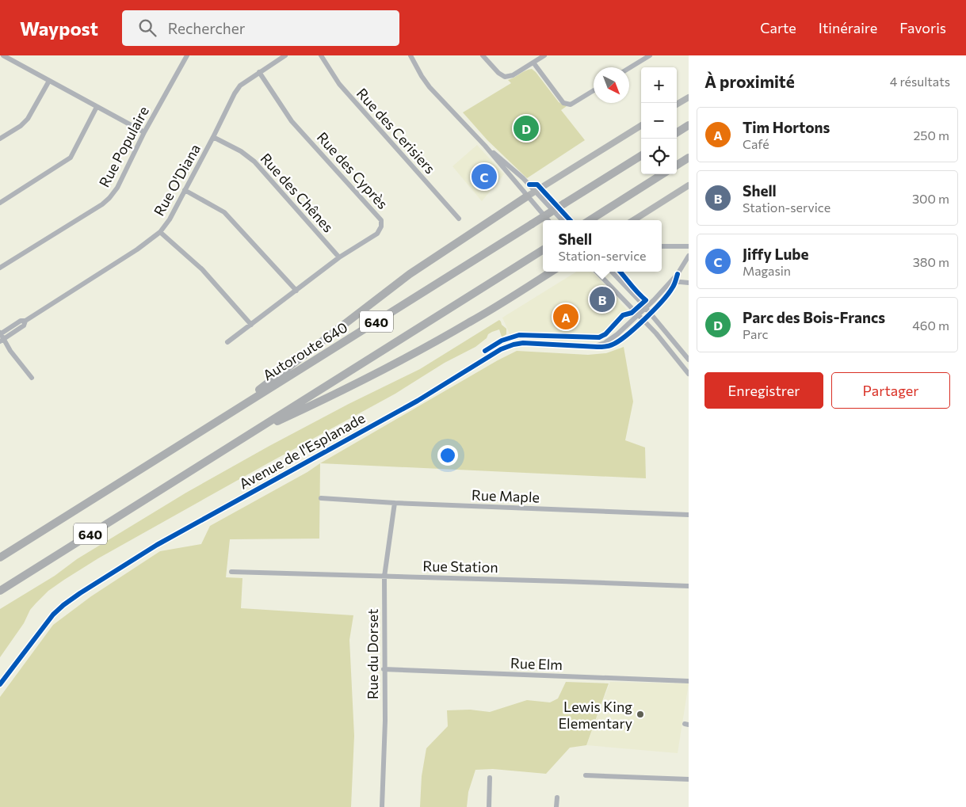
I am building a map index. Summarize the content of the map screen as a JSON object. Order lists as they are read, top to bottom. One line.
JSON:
{"streets":{"highway":["640","Autoroute 640"],"street":["Rue des Cerisiers","Rue Populaire","Rue des Cyprès","Rue O'Diana","Rue des Chênes","Avenue de l'Esplanade","Rue Maple","Rue Station","Rue du Dorset","Rue Elm"]},"crossings":[["Rue des Cyprès","Rue O'Diana"],["Rue des Cyprès","Rue des Chênes"],["Rue O'Diana","Rue des Chênes"],["Rue Maple","Rue du Dorset"],["Rue Station","Rue du Dorset"],["Rue du Dorset","Rue Elm"]],"places":["Lewis King Elementary"],"north":"bottom right","page":{"header":"Waypost","search":"Rechercher","nav":["Carte","Itinéraire","Favoris"],"heading":["À proximité","4 résultats"],"map_buttons":["+","−"],"list":[{"mark":"A","name":"Tim Hortons","note":"Café","value":"250 m"},{"mark":"B","name":"Shell","note":"Station-service","value":"300 m"},{"mark":"C","name":"Jiffy Lube","note":"Magasin","value":"380 m"},{"mark":"D","name":"Parc des Bois-Francs","note":"Parc","value":"460 m"}],"pins":["D","C","B","A"],"popup":["Shell","Station-service"],"buttons":["Enregistrer","Partager"]}}
